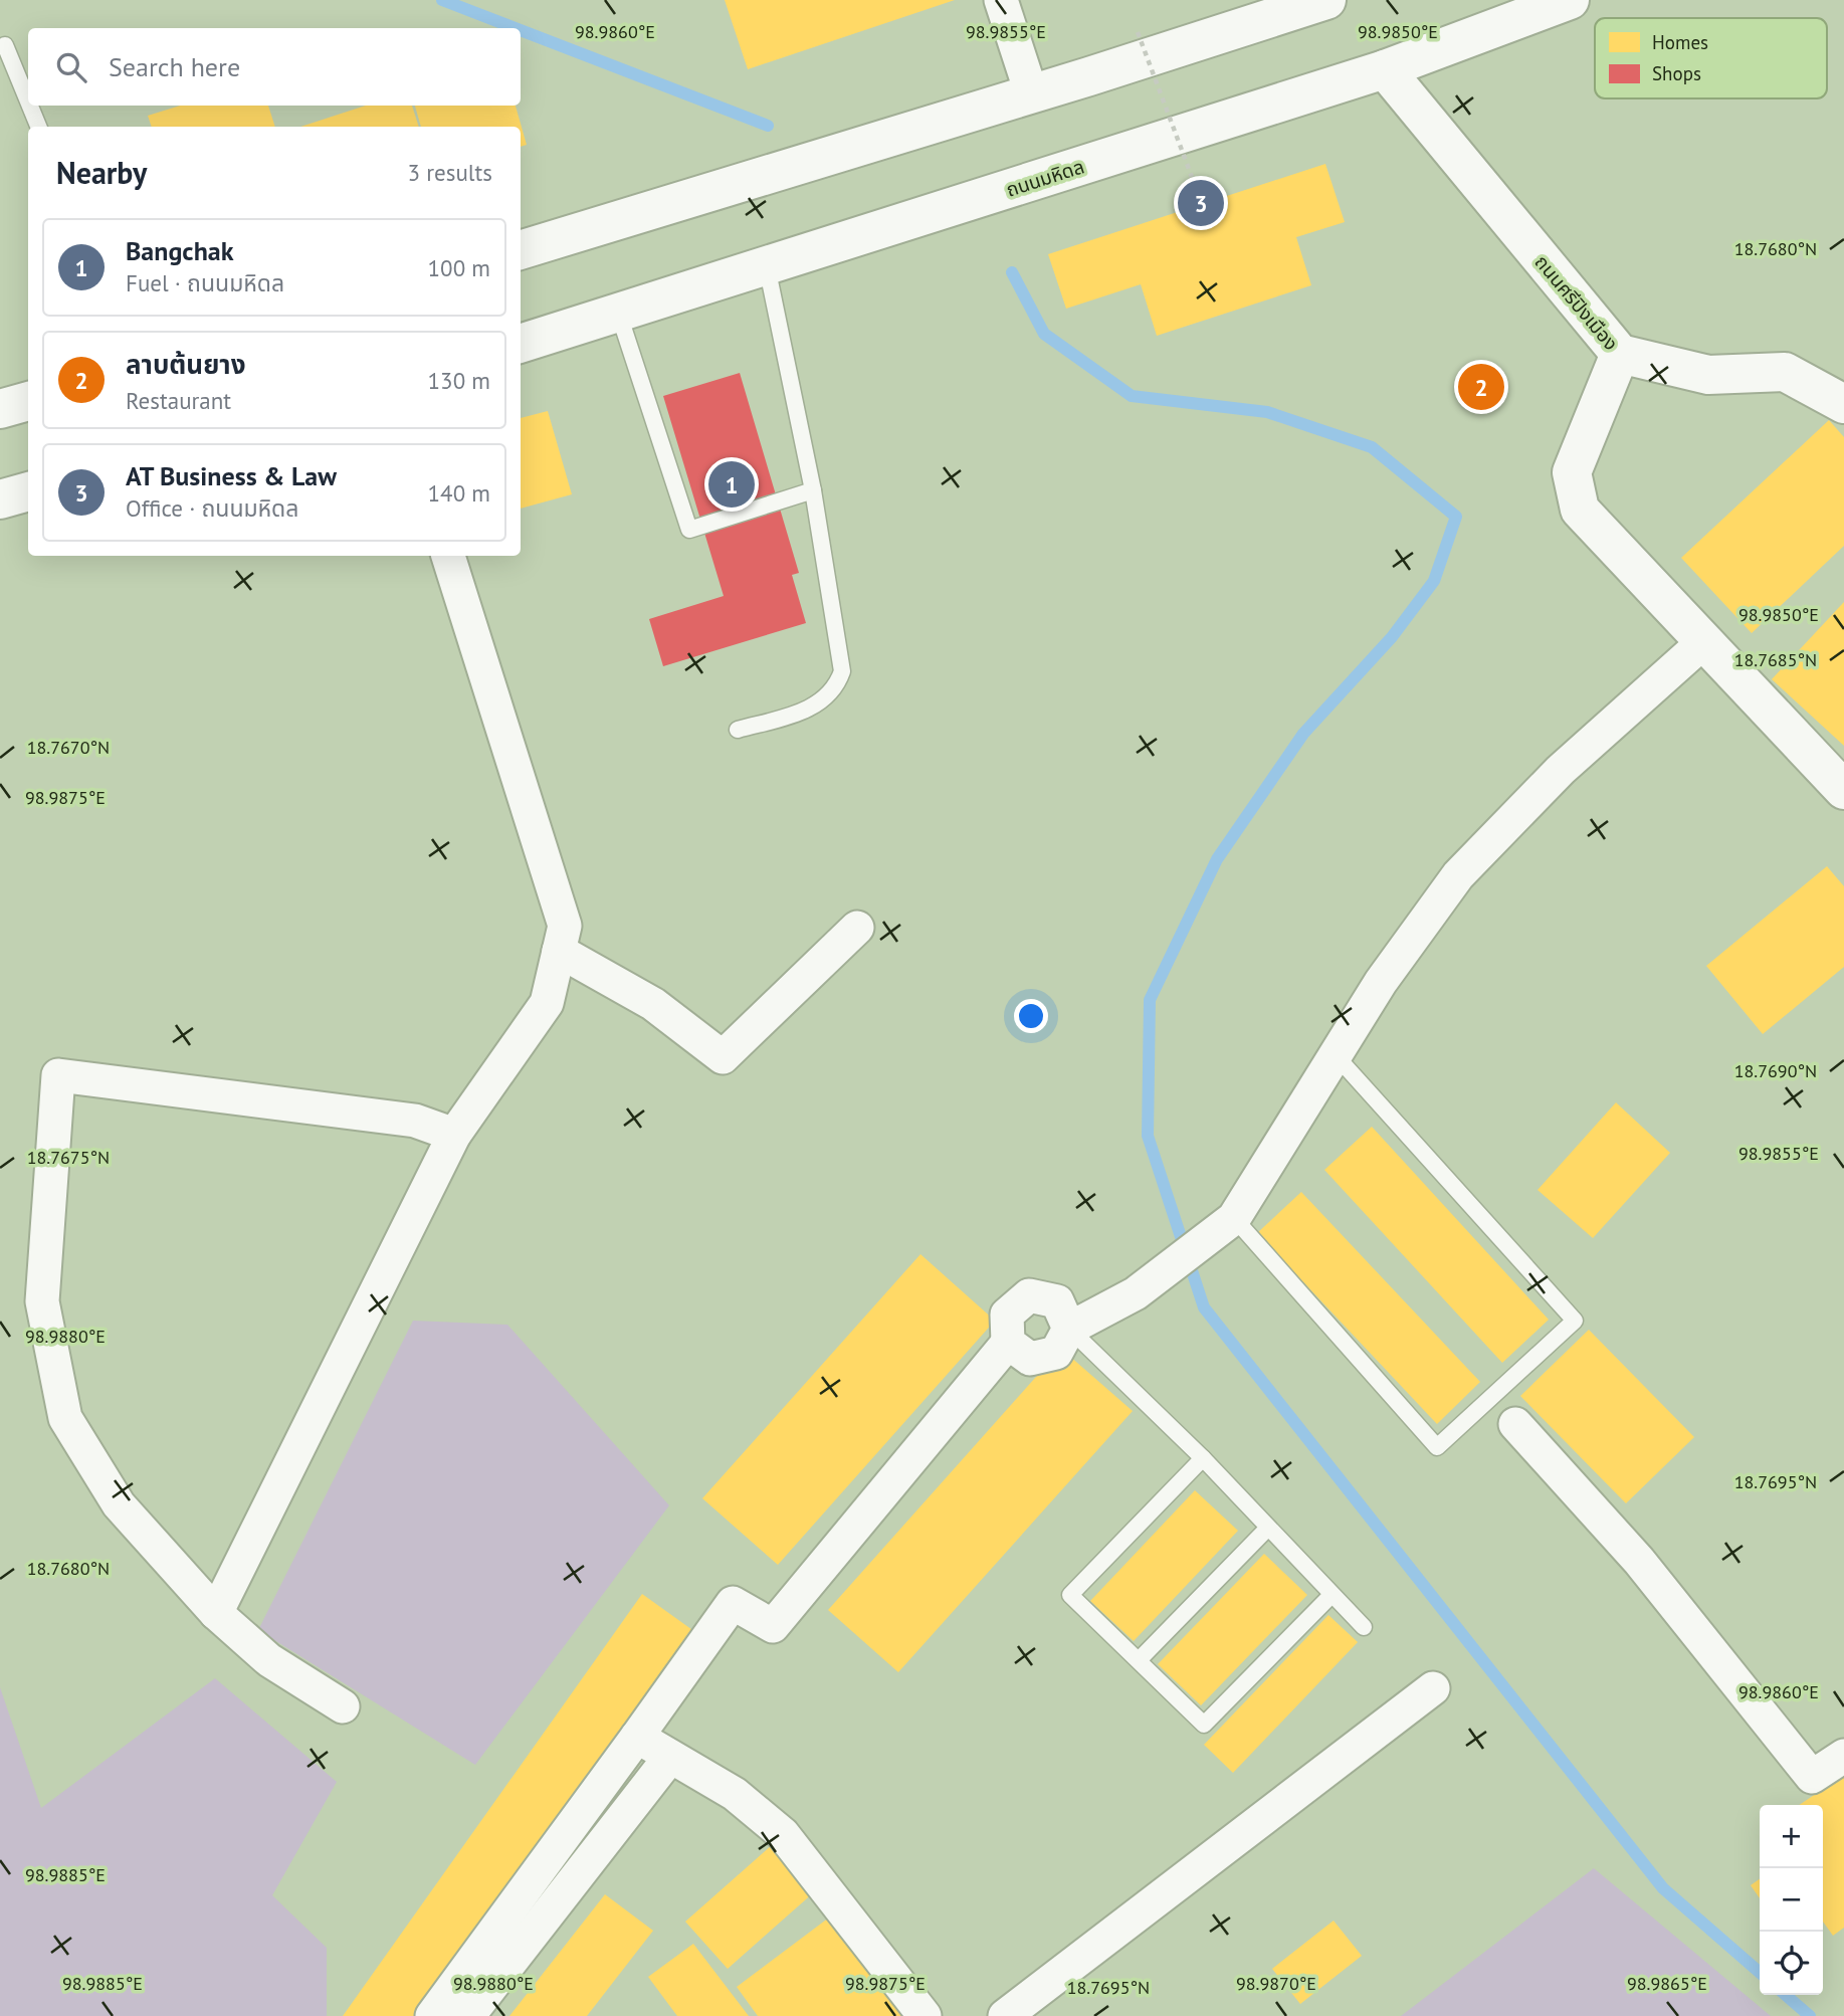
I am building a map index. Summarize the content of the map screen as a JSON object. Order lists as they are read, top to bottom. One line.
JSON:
{"streets":{"main road":["ถนนมหิดล","ถนนศรีปิงเมือง"]},"crossings":[["ถนนมหิดล","ถนนศรีปิงเมือง"]],"legend":["Homes","Shops"],"page":{"search":"Search here","heading":["Nearby","3 results"],"pins":["3","2","1"],"list":[{"mark":"1","name":"Bangchak","note":"Fuel · ถนนมหิดล","value":"100 m"},{"mark":"2","name":"ลาบต้นยาง","note":"Restaurant","value":"130 m"},{"mark":"3","name":"AT Business & Law","note":"Office · ถนนมหิดล","value":"140 m"}],"map_buttons":["+","−"]},"coordinates":["98.9860°E","98.9855°E","98.9850°E","18.7680°N","18.7685°N","18.7670°N","98.9875°E","18.7690°N","18.7675°N","98.9880°E","18.7695°N","98.9885°E","98.9870°E","98.9865°E"]}
